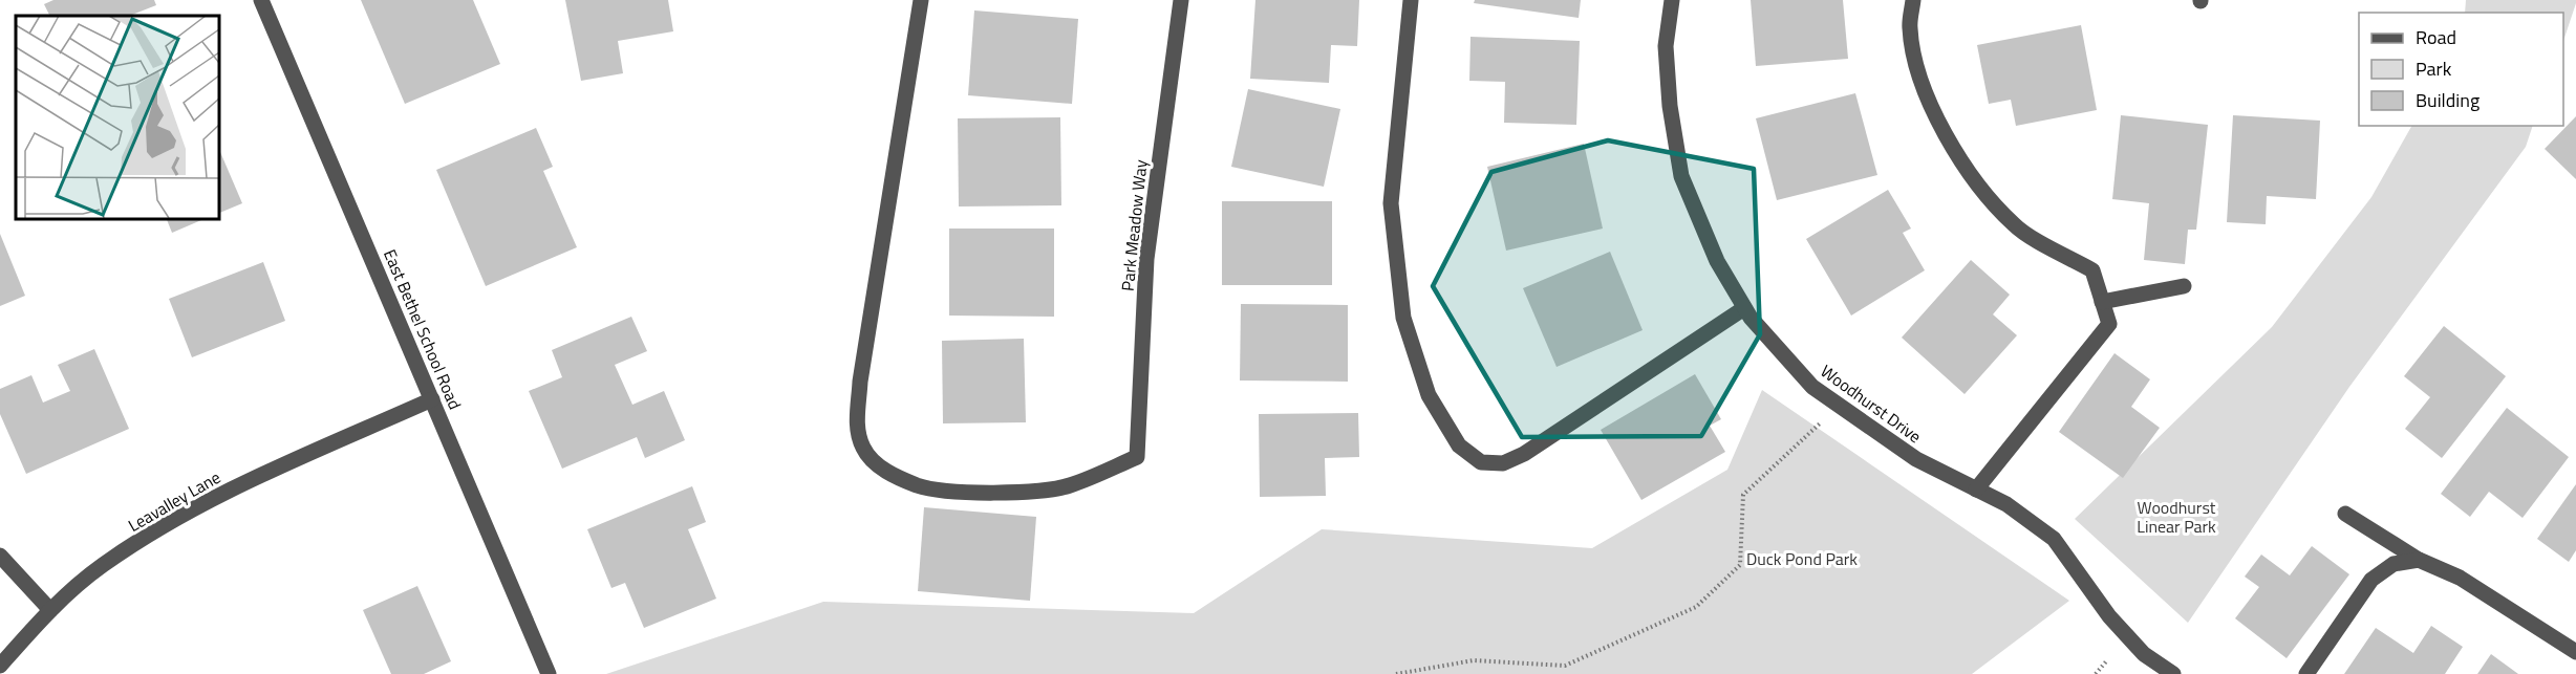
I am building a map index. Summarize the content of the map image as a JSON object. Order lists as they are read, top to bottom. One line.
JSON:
{"streets":{"street":["Park Meadow Way","East Bethel School Road","Woodhurst Drive","Leavalley Lane"]},"crossings":[["East Bethel School Road","Leavalley Lane"]],"parks":["Woodhurst Linear Park","Duck Pond Park"],"legend":["Road","Park","Building"]}
